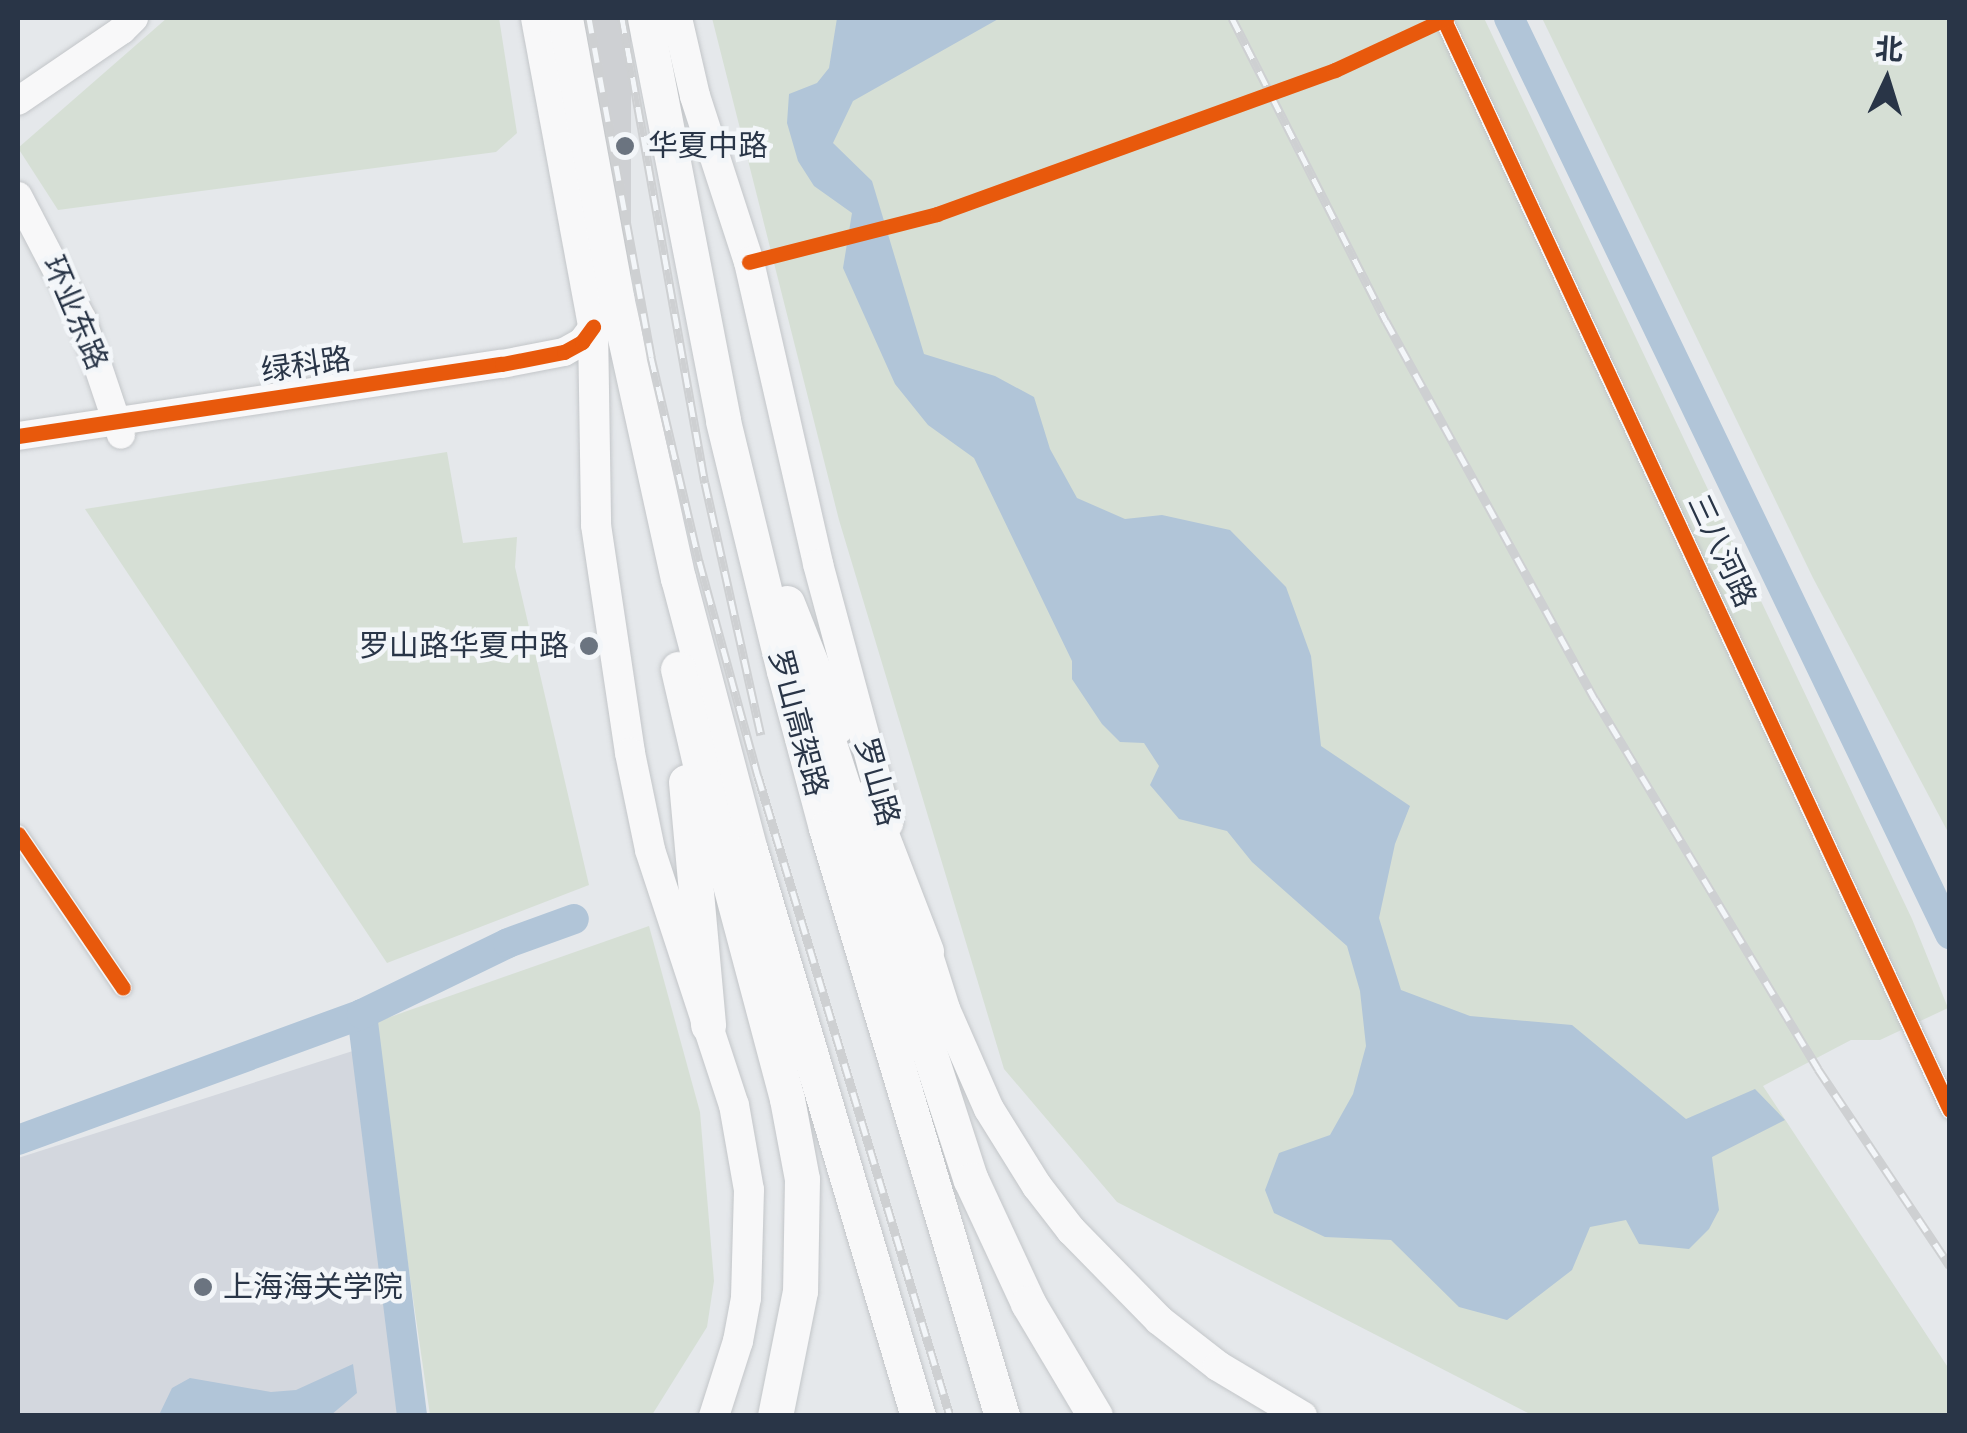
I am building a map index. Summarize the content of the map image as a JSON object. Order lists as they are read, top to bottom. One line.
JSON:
{"streets":{"highway":["罗山高架路"],"main road":["罗山路"],"street":["环业东路","绿科路","三八河路"]},"crossings":[["环业东路","绿科路"]],"places":["华夏中路","罗山路华夏中路","上海海关学院"],"north":"top"}
